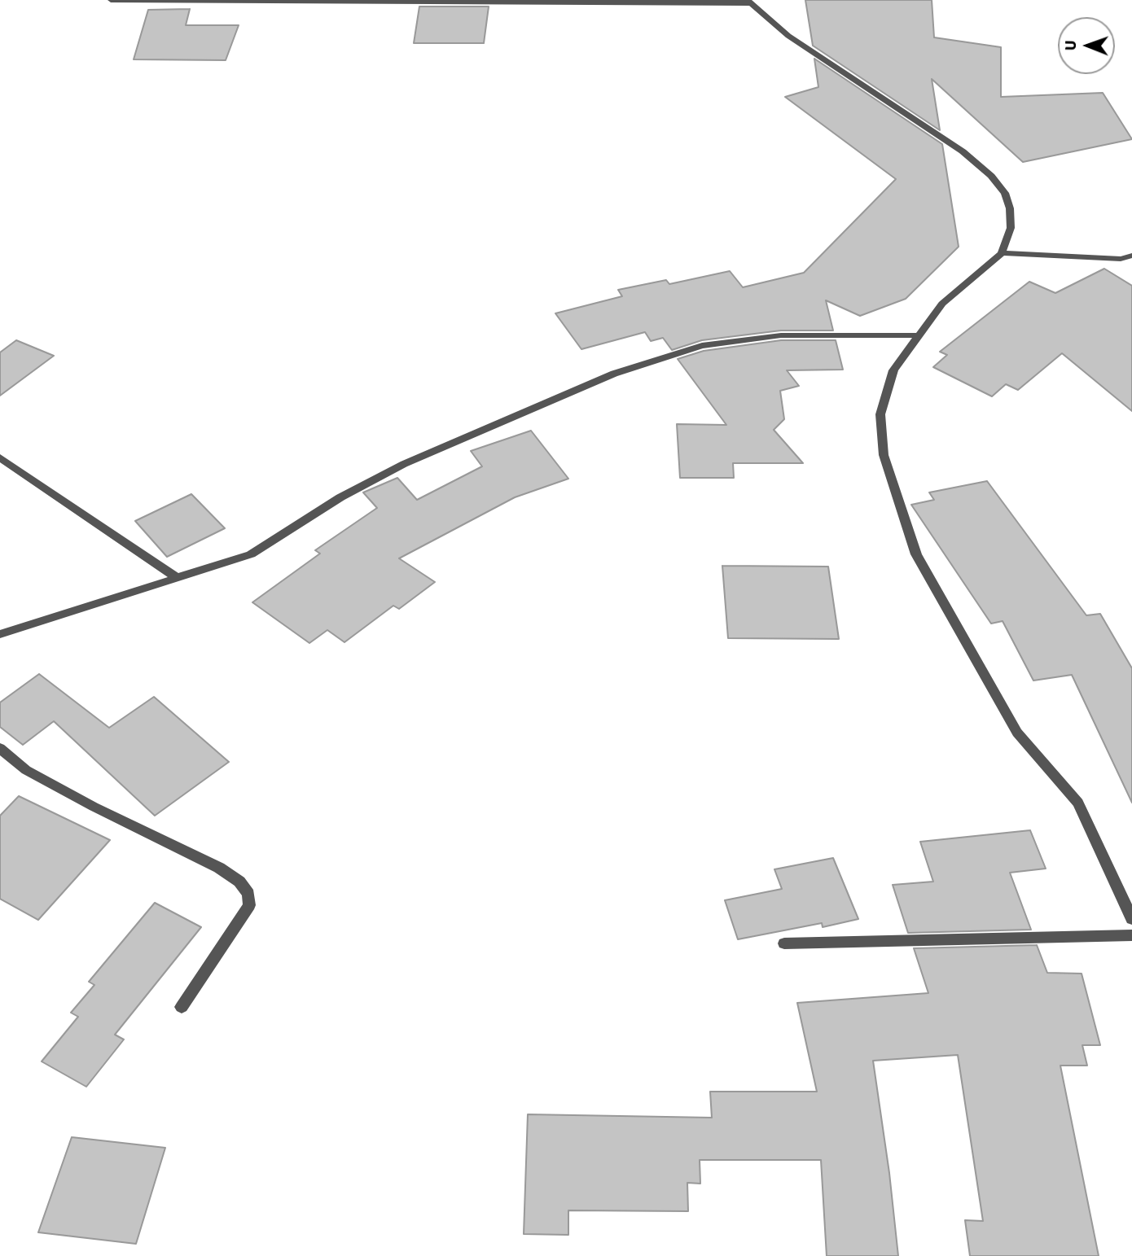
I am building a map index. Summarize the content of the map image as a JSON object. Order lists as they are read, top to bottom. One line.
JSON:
{"north":"left"}
